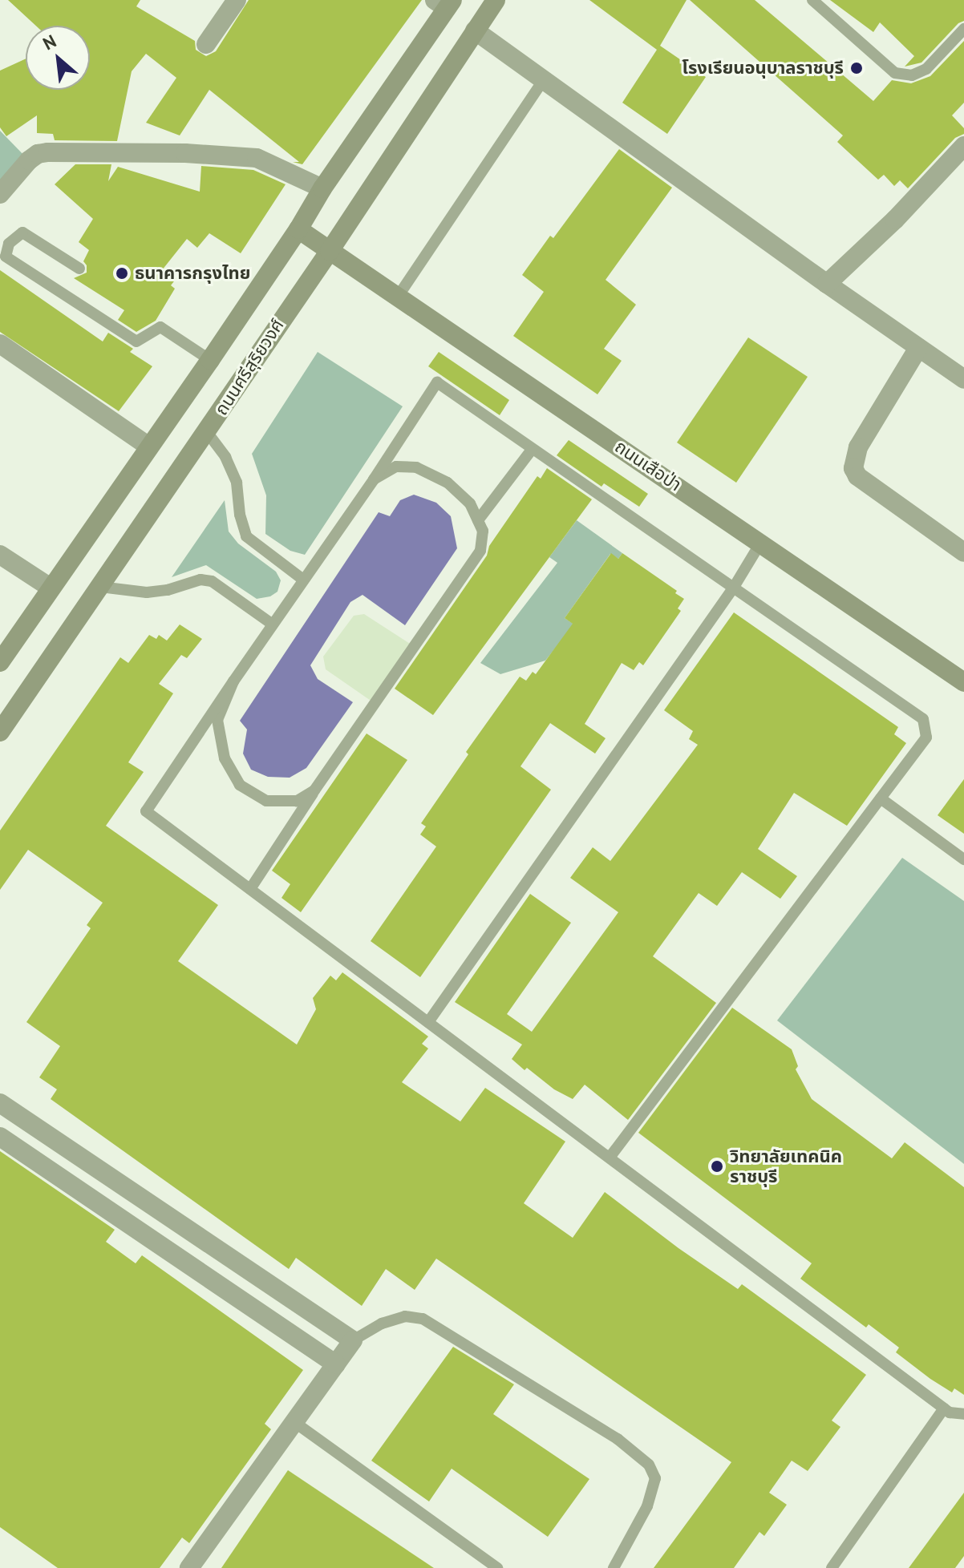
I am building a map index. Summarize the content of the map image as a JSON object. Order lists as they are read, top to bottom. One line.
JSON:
{"streets":{"main road":["ถนนศรีสุริยวงศ์","ถนนเสือป่า"]},"crossings":[["ถนนศรีสุริยวงศ์","ถนนเสือป่า"]],"places":["โรงเรียนอนุบาลราชบุรี","ธนาคารกรุงไทย","วิทยาลัยเทคนิค ราชบุรี"],"north":"top left"}
